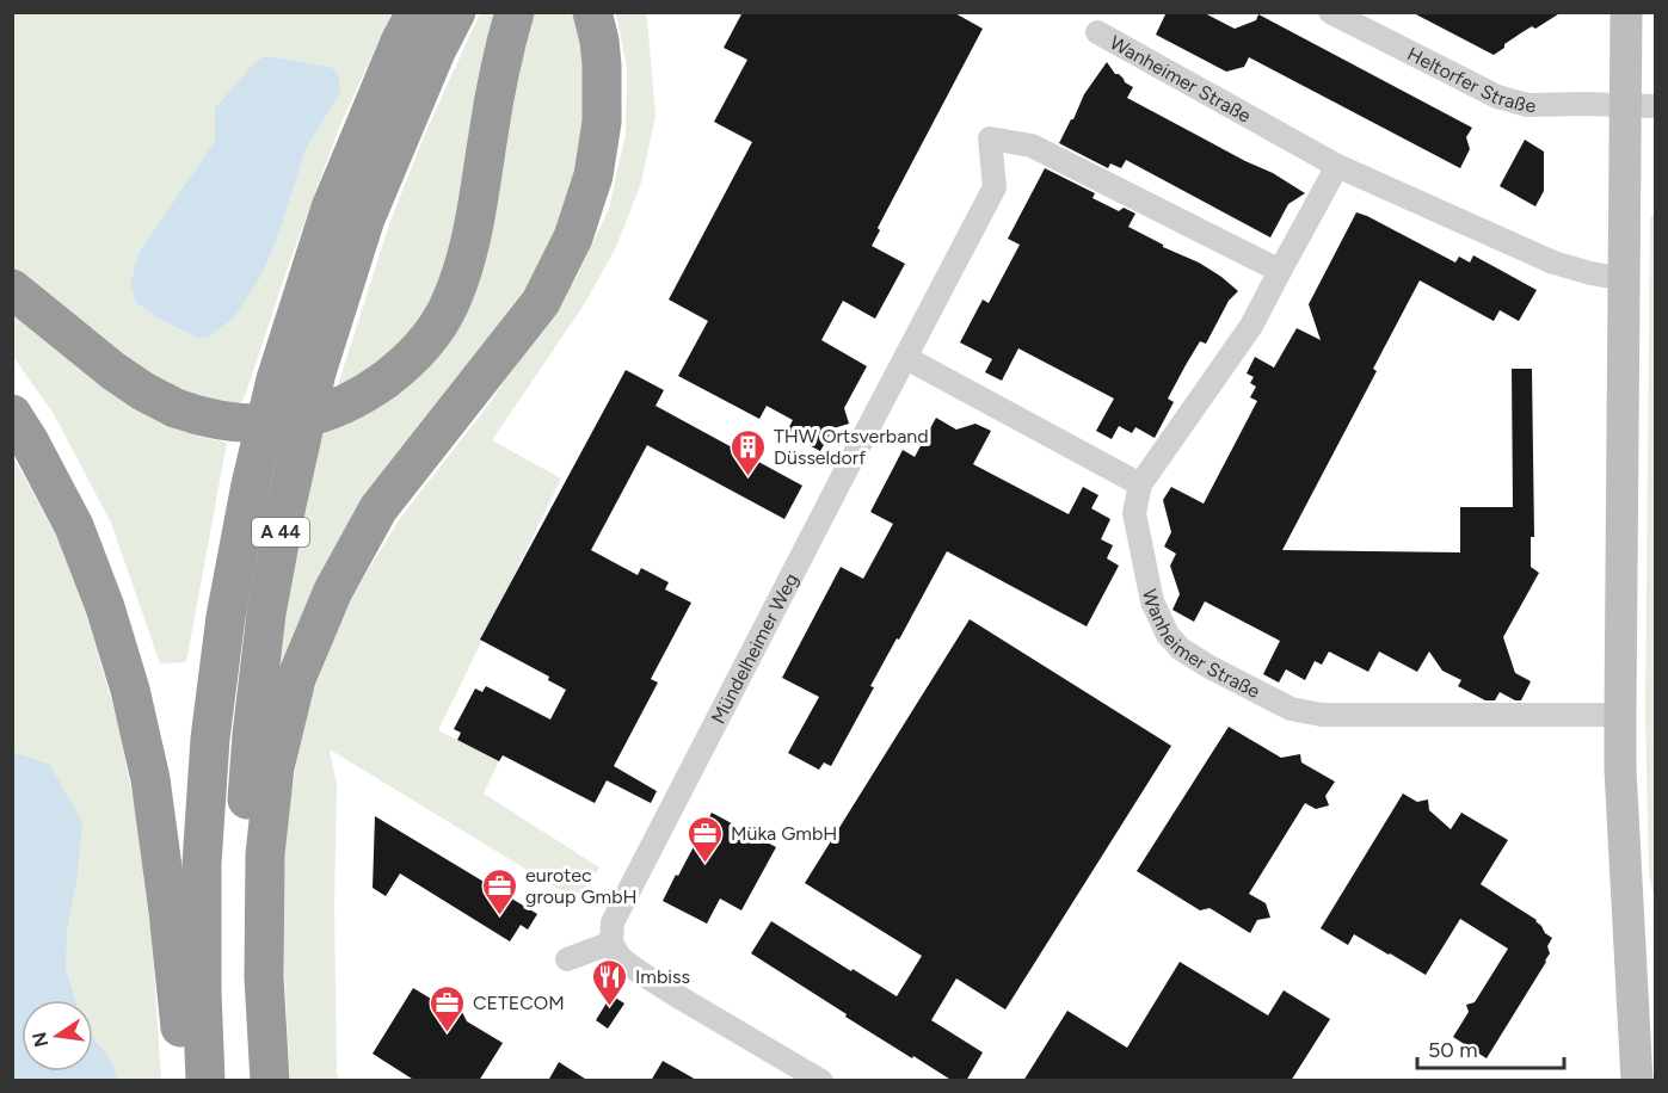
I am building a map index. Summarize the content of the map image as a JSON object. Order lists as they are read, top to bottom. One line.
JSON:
{"streets":{"highway":["A 44"],"street":["Heltorfer Straße","Wanheimer Straße","Mündelheimer Weg"]},"crossings":[["Wanheimer Straße","Mündelheimer Weg"]],"places":{"building":["THW Ortsverband Düsseldorf"],"office":["Müka GmbH","eurotec group GmbH","CETECOM"],"restaurant":["Imbiss"]},"scale_bar":"50 m","north":"left"}
